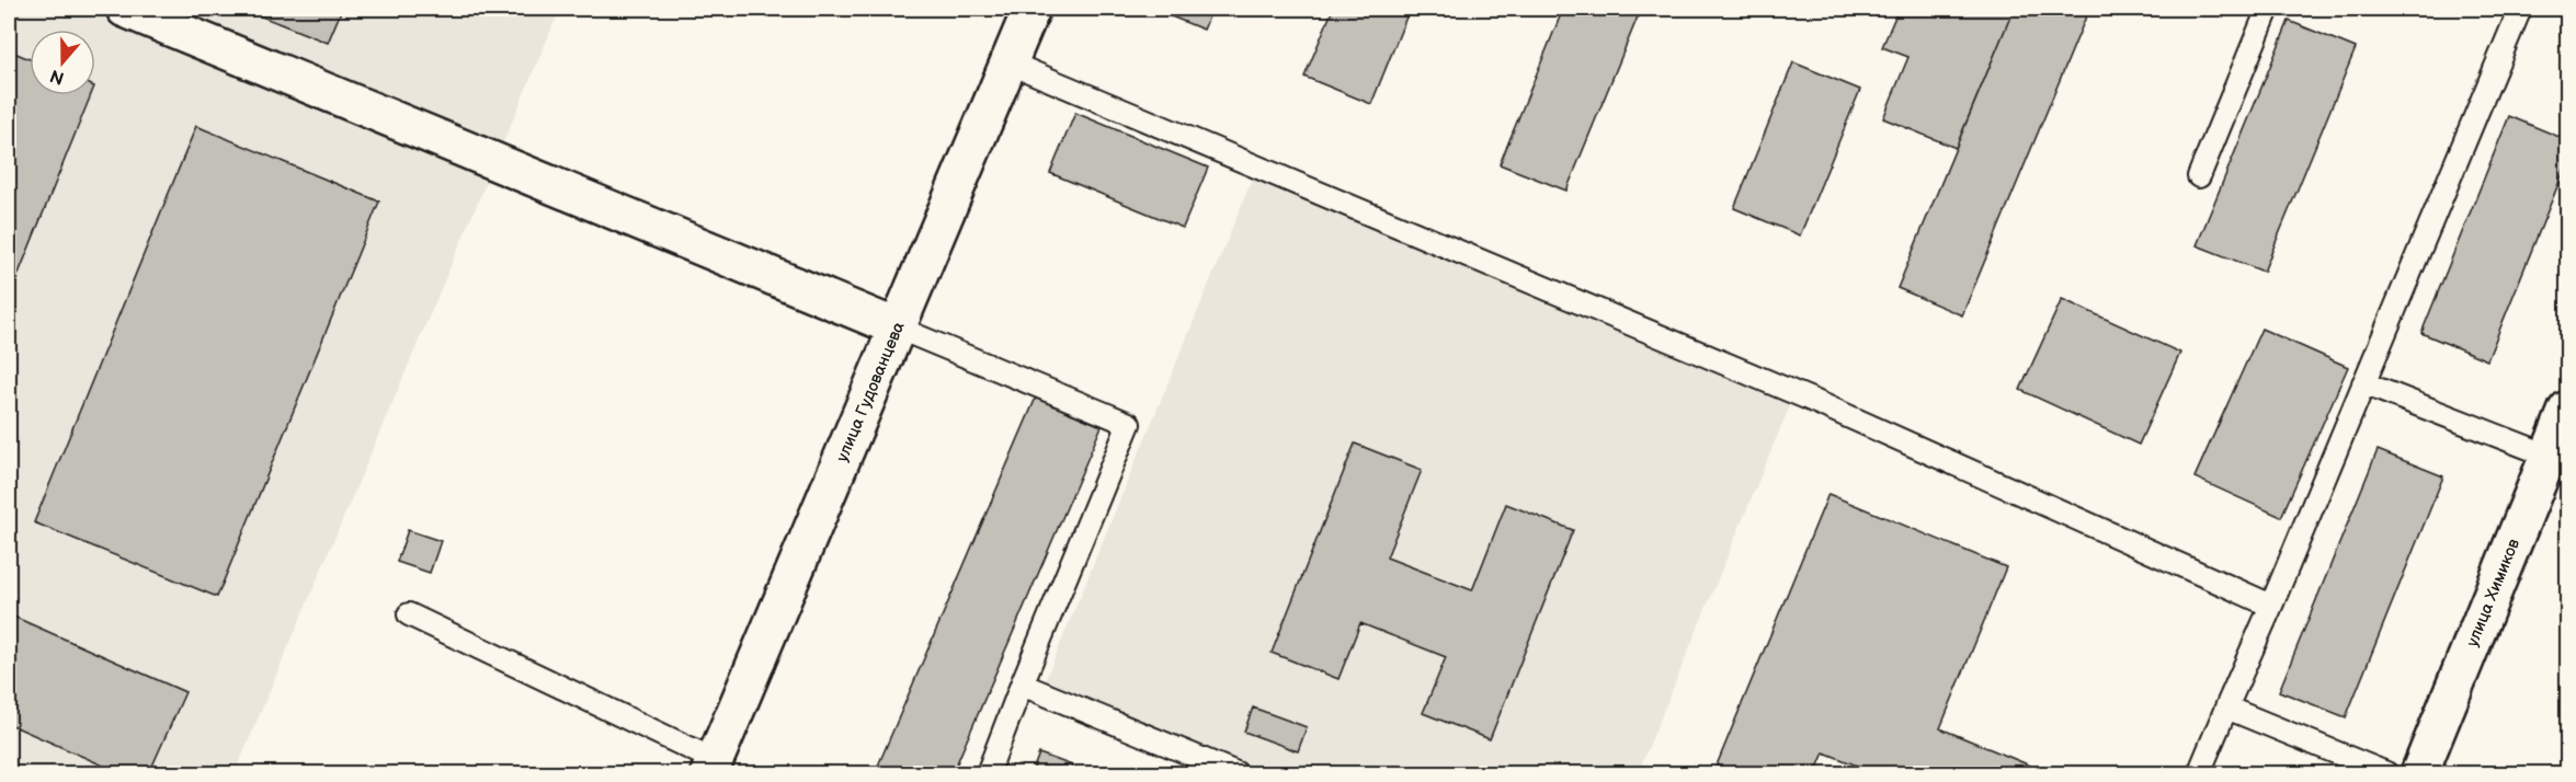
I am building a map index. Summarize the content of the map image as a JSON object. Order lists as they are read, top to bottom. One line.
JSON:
{"streets":{"street":["улица Гудованцева","улица Химиков"]},"north":"bottom"}
